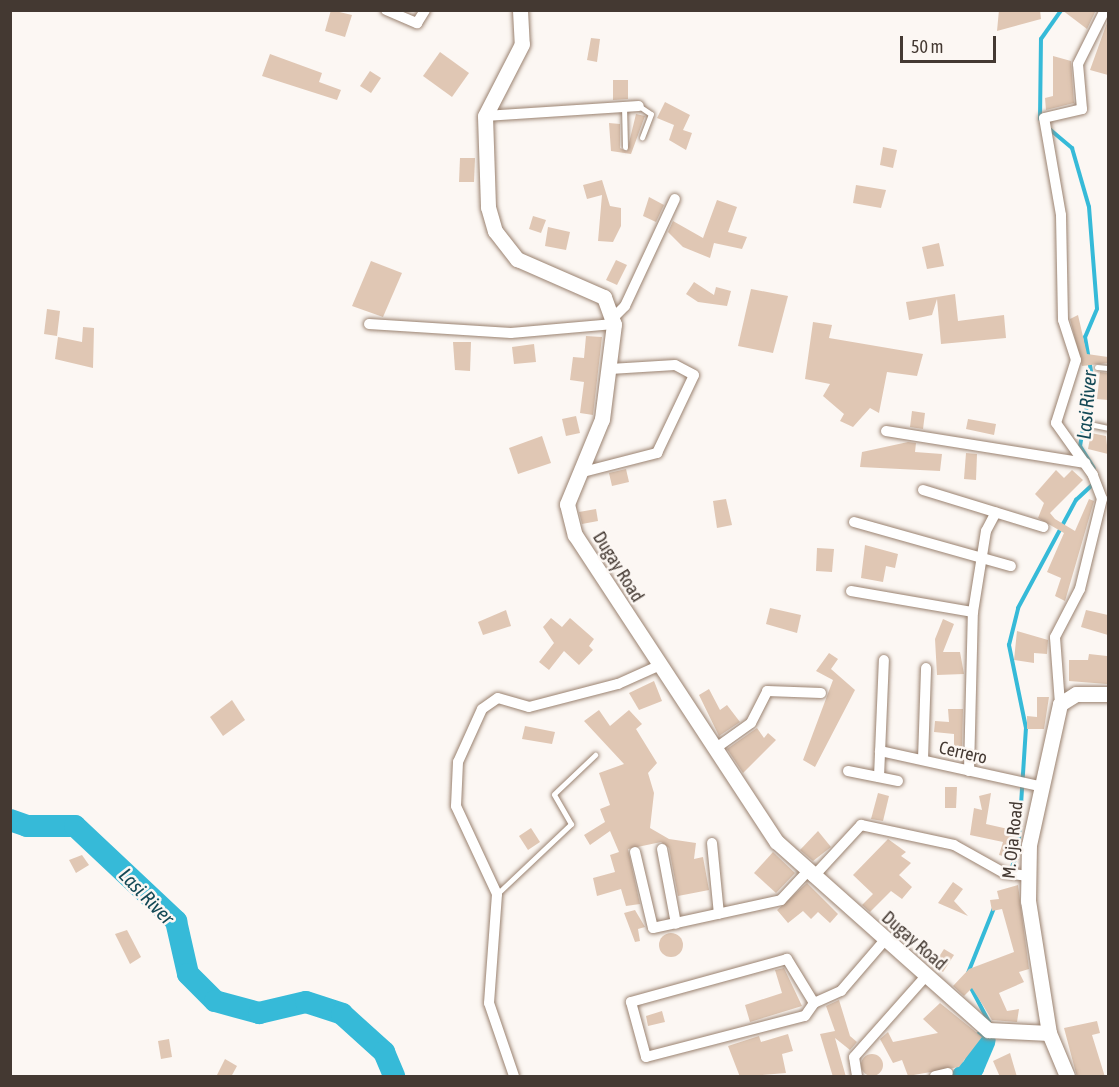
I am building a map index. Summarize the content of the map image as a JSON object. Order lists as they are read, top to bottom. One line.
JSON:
{"streets":{"street":["Dugay Road","Cerrero","M. Oja Road"]},"crossings":[["Dugay Road","M. Oja Road"],["Cerrero","M. Oja Road"]],"water":["Lasi River"],"scale_bar":"50 m"}
